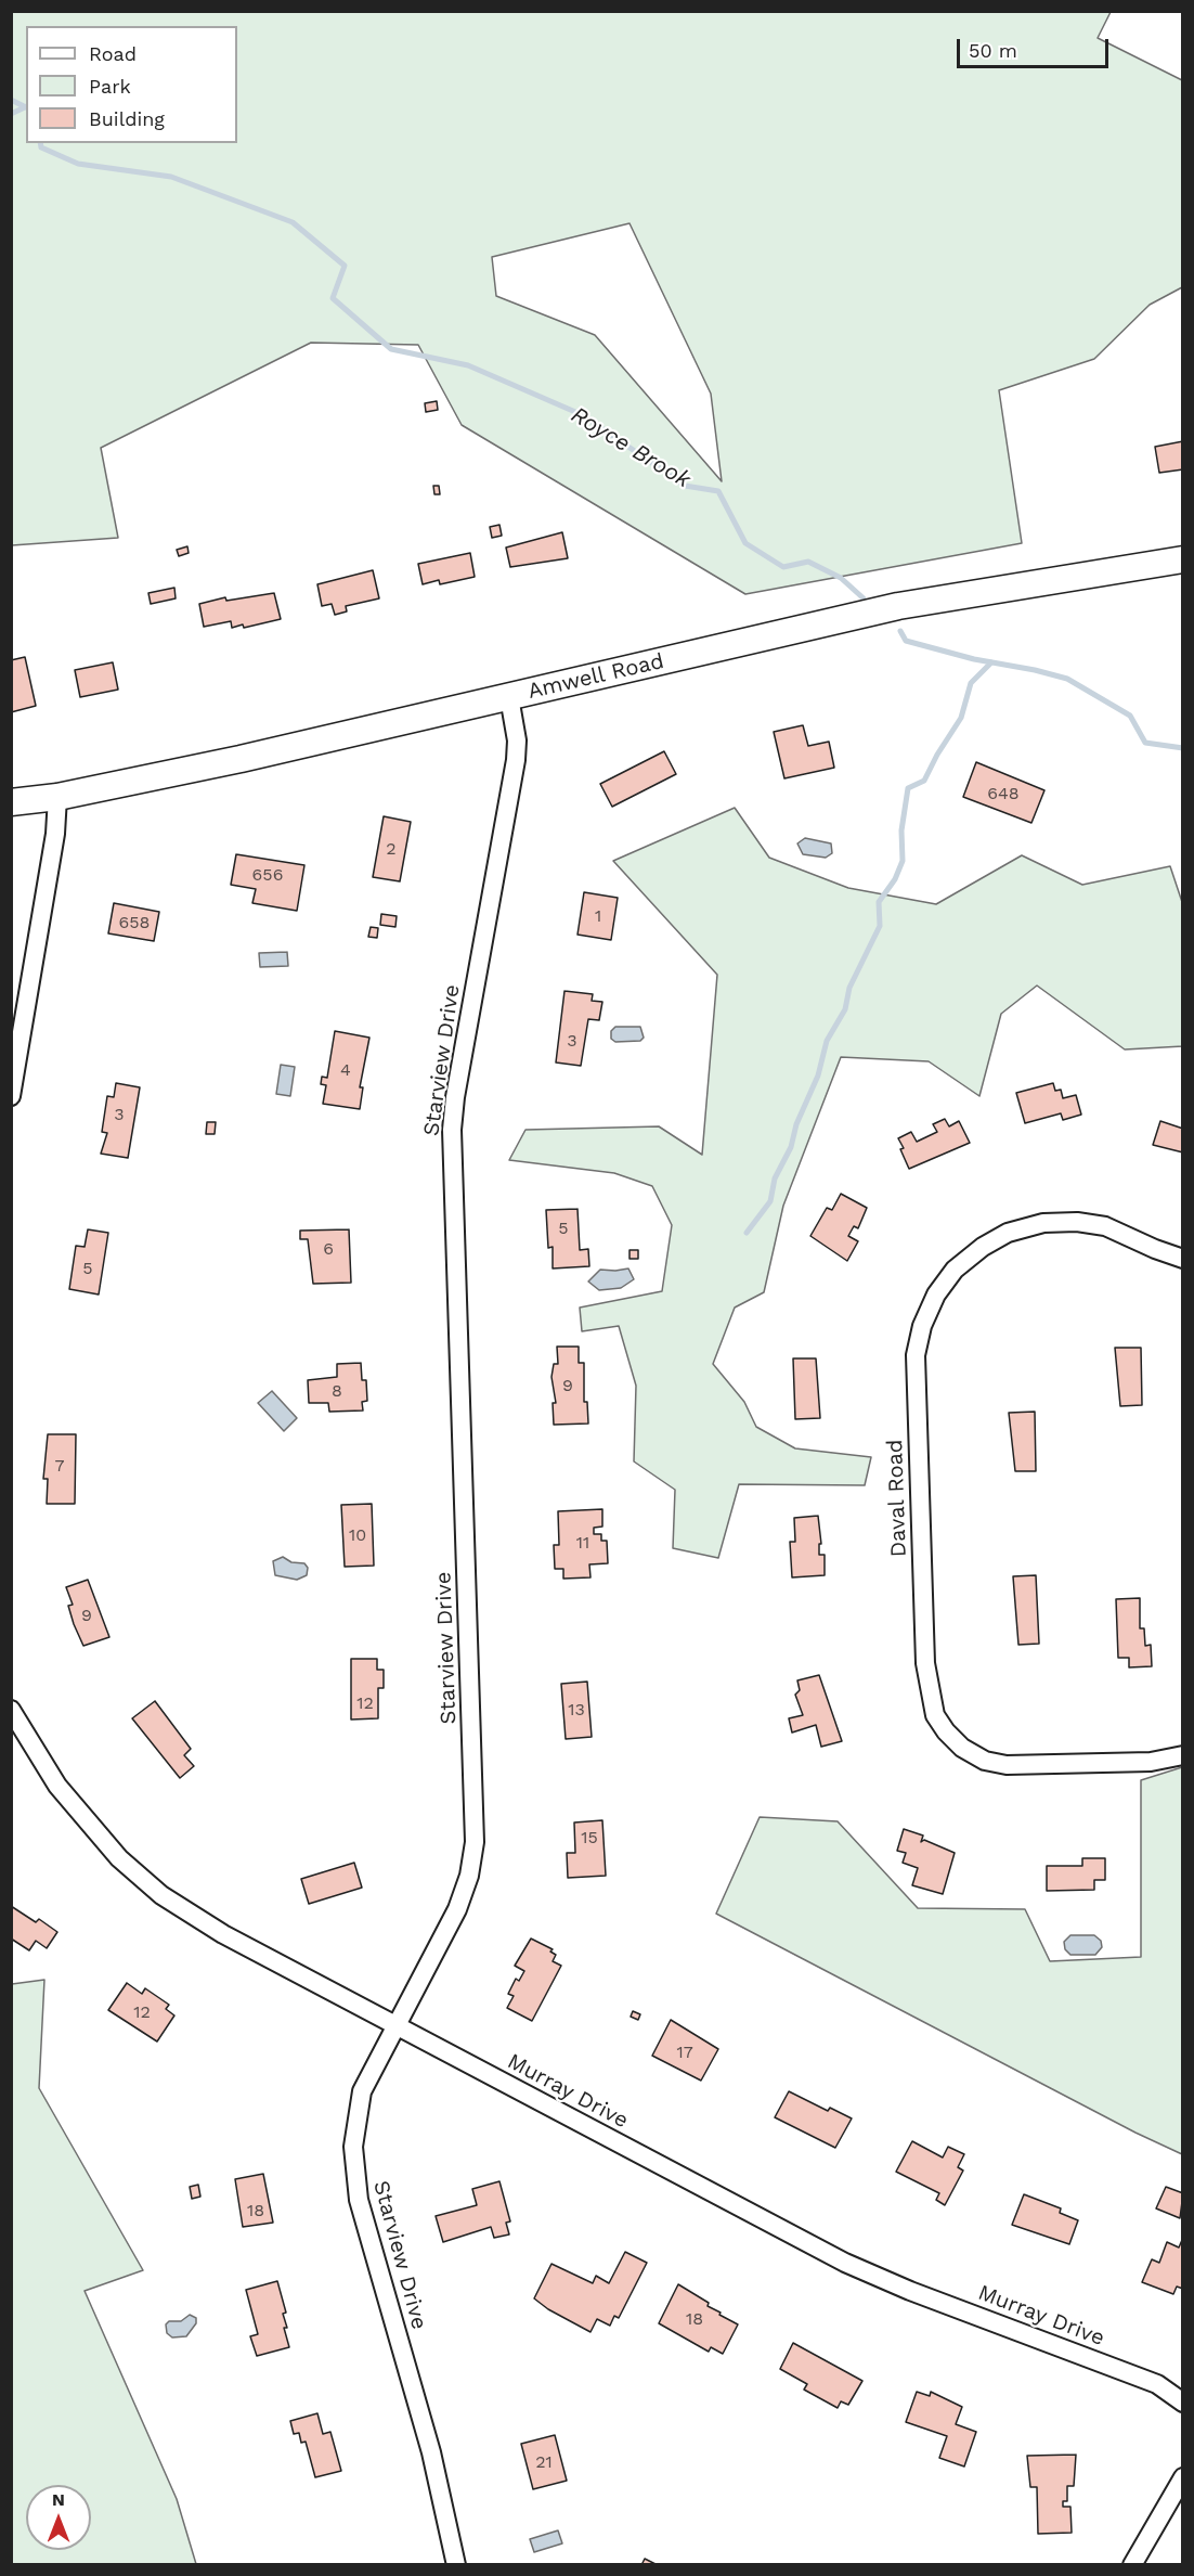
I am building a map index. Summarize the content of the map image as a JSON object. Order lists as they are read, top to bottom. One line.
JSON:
{"streets":{"main road":["Amwell Road"],"street":["Starview Drive","Daval Road","Murray Drive"]},"crossings":[["Amwell Road","Starview Drive"],["Starview Drive","Murray Drive"]],"water":["Royce Brook"],"house_numbers":["648","2","656","1","658","3","4","3","5","6","5","9","8","7","10","11","9","12","13","15","12","17","18","18","21"],"legend":["Road","Park","Building"],"scale_bar":"50 m","north":"top"}
